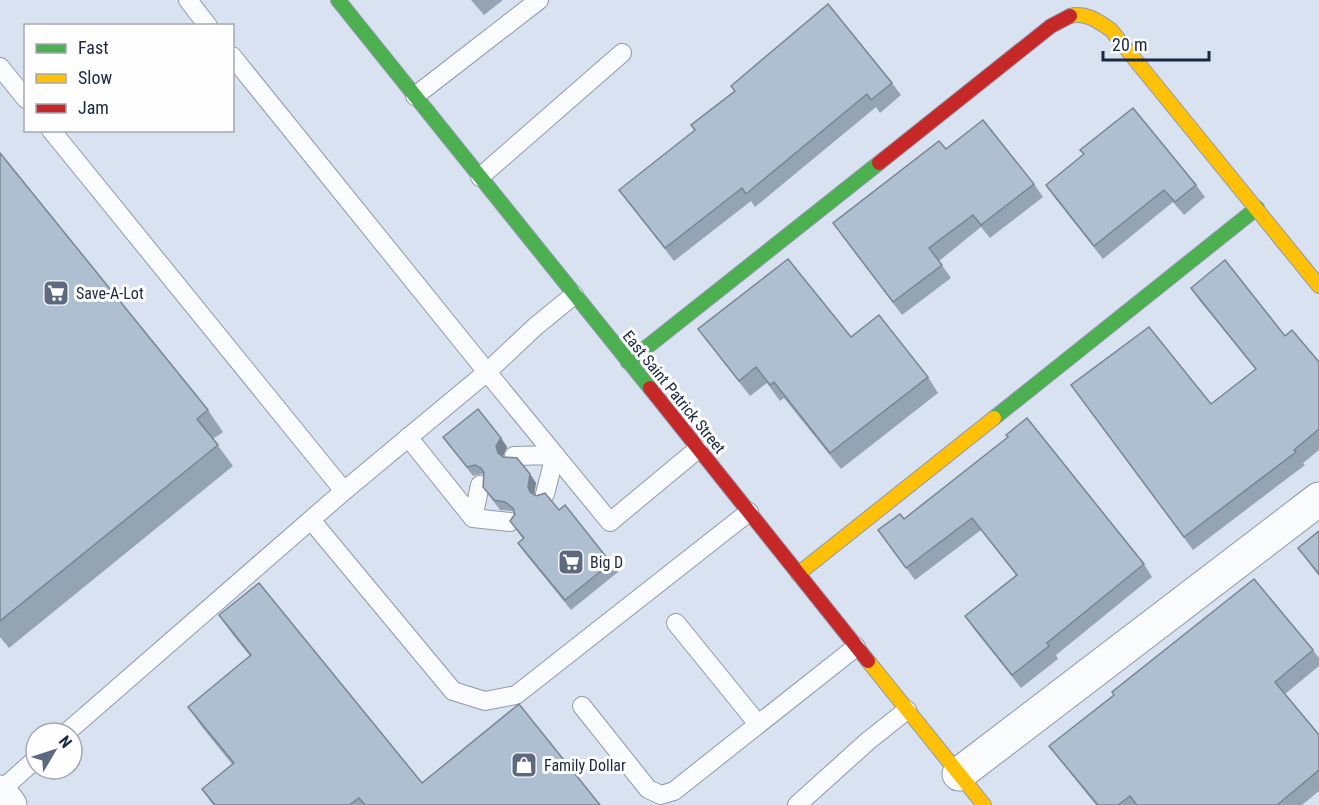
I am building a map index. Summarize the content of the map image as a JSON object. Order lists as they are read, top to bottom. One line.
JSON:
{"streets":{"street":["East Saint Patrick Street"]},"places":{"supermarket":["Save-A-Lot","Big D"],"shop":["Family Dollar"]},"legend":["Fast","Slow","Jam"],"scale_bar":"20 m","north":"top right"}
